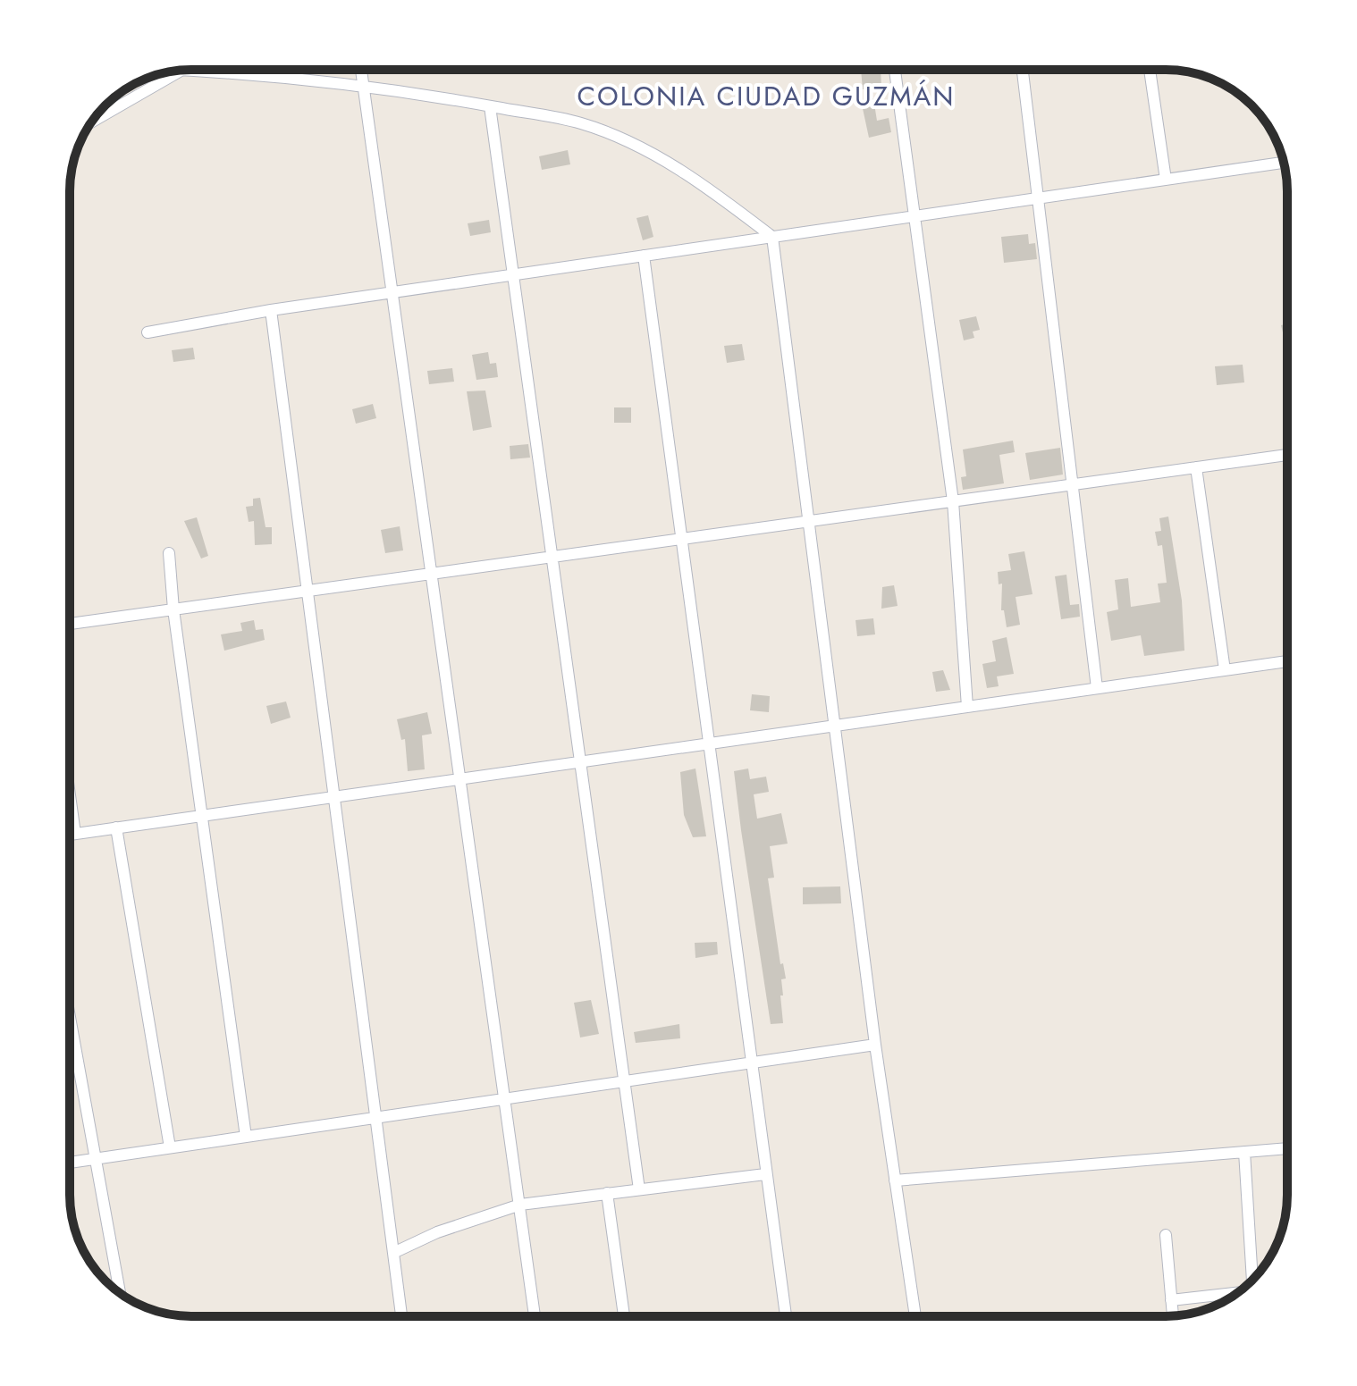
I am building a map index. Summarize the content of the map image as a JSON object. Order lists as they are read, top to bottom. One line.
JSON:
{"districts":["COLONIA CIUDAD GUZMÁN"]}
